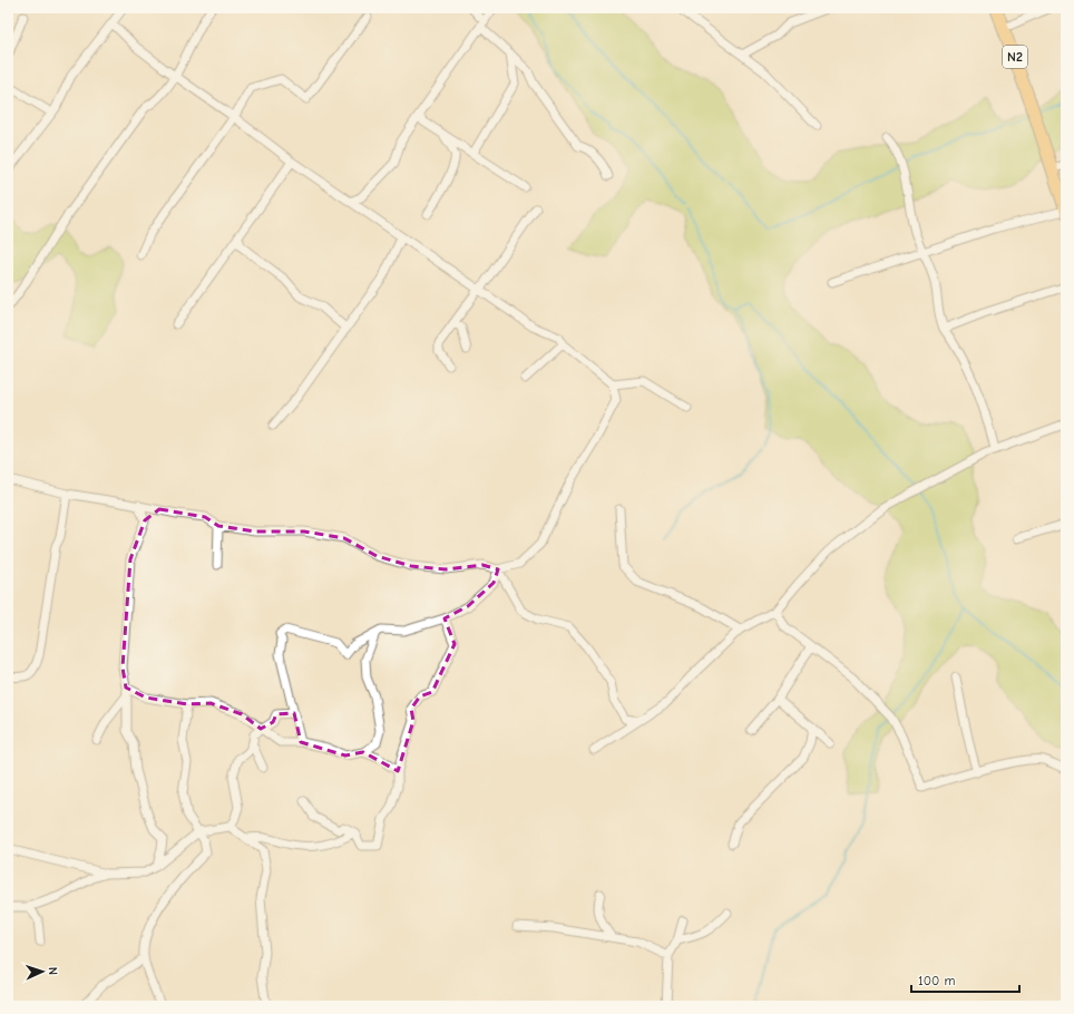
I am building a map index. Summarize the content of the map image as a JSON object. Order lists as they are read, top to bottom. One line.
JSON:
{"streets":{"highway":["N2"]},"scale_bar":"100 m","north":"right"}
